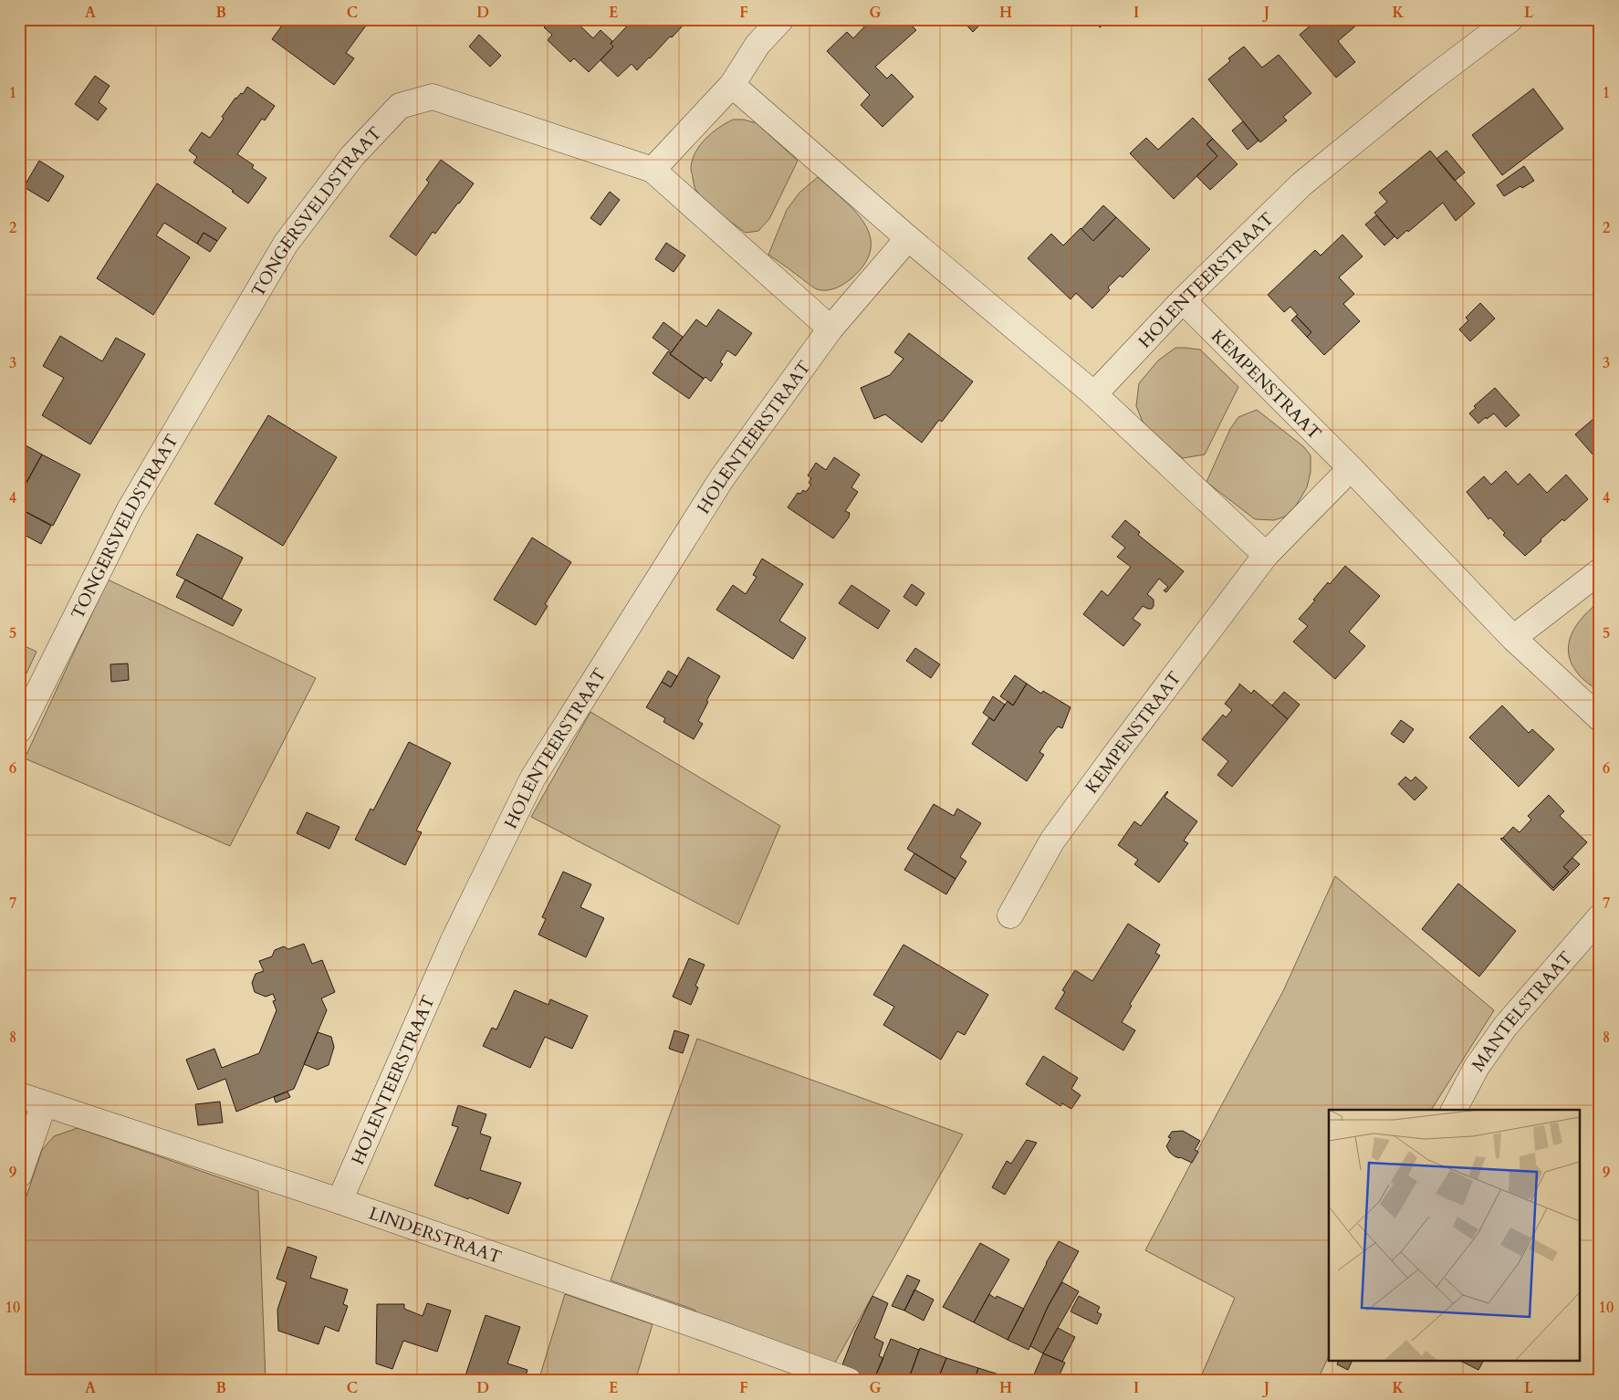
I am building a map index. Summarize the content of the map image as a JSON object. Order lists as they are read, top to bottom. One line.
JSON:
{"streets":{"street":["TONGERSVELDSTRAAT","HOLENTEERSTRAAT","KEMPENSTRAAT","MANTELSTRAAT","LINDERSTRAAT"]},"crossings":[["HOLENTEERSTRAAT","KEMPENSTRAAT"],["HOLENTEERSTRAAT","LINDERSTRAAT"]],"grid":{"columns":["A","B","C","D","E","F","G","H","I","J","K","L"],"rows":["1","2","3","4","5","6","7","8","9","10"]}}
